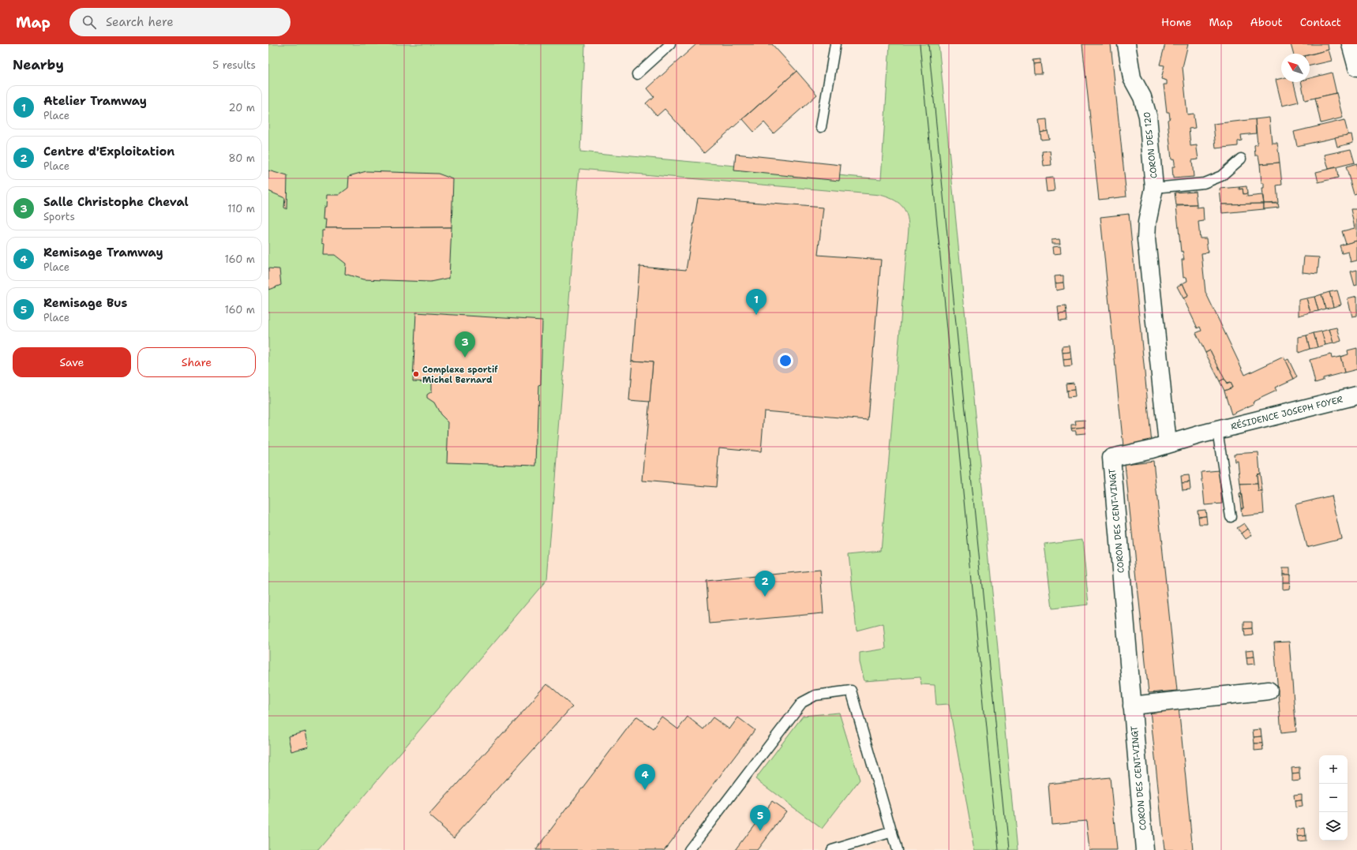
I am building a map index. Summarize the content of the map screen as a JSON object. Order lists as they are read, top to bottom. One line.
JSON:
{"streets":{"street":["CORON DES 120","RÉSIDENCE JOSEPH FOYER","CORON DES CENT-VINGT"]},"crossings":[["CORON DES 120","RÉSIDENCE JOSEPH FOYER"],["CORON DES 120","CORON DES CENT-VINGT"],["RÉSIDENCE JOSEPH FOYER","CORON DES CENT-VINGT"]],"places":["Complexe sportif Michel Bernard"],"north":"top left","page":{"header":"Map","search":"Search here","nav":["Home","Map","About","Contact"],"heading":["Nearby","5 results"],"list":[{"mark":"1","name":"Atelier Tramway","note":"Place","value":"20 m"},{"mark":"2","name":"Centre d'Exploitation","note":"Place","value":"80 m"},{"mark":"3","name":"Salle Christophe Cheval","note":"Sports","value":"110 m"},{"mark":"4","name":"Remisage Tramway","note":"Place","value":"160 m"},{"mark":"5","name":"Remisage Bus","note":"Place","value":"160 m"}],"pins":["1","3","2","4","5"],"buttons":["Save","Share"],"map_buttons":["+","−"]}}
